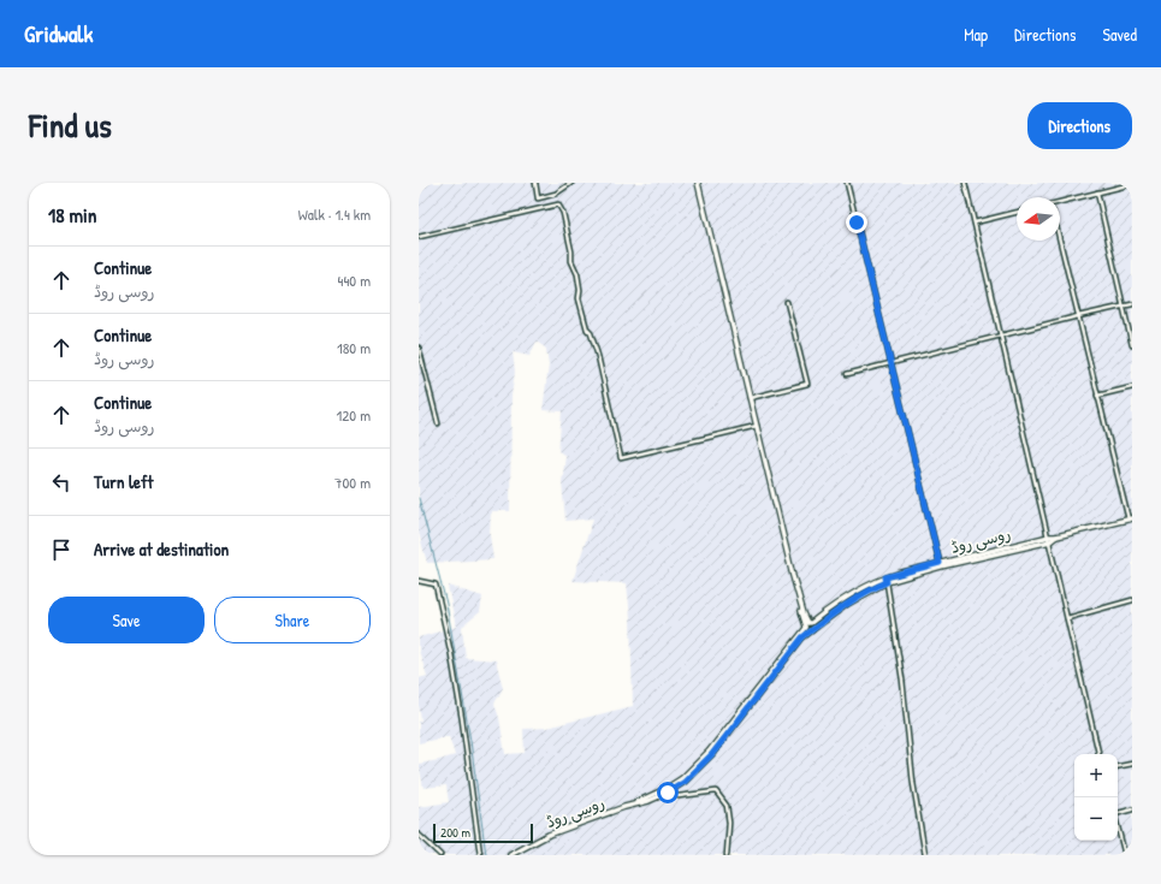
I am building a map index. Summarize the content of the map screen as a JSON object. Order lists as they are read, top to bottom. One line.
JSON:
{"streets":{"main road":["روسی روڈ"]},"scale_bar":"200 m","north":"left","page":{"header":"Gridwalk","nav":["Map","Directions","Saved"],"title":"Find us","buttons":["Directions",["Save","Share"]],"heading":["18 min","Walk · 1.4 km"],"list":[["Continue","روسی روڈ","440 m"],["Continue","روسی روڈ","180 m"],["Continue","روسی روڈ","120 m"],["Turn left","700 m"],"Arrive at destination"],"map_buttons":["+","−"],"scale":"200 m"}}
